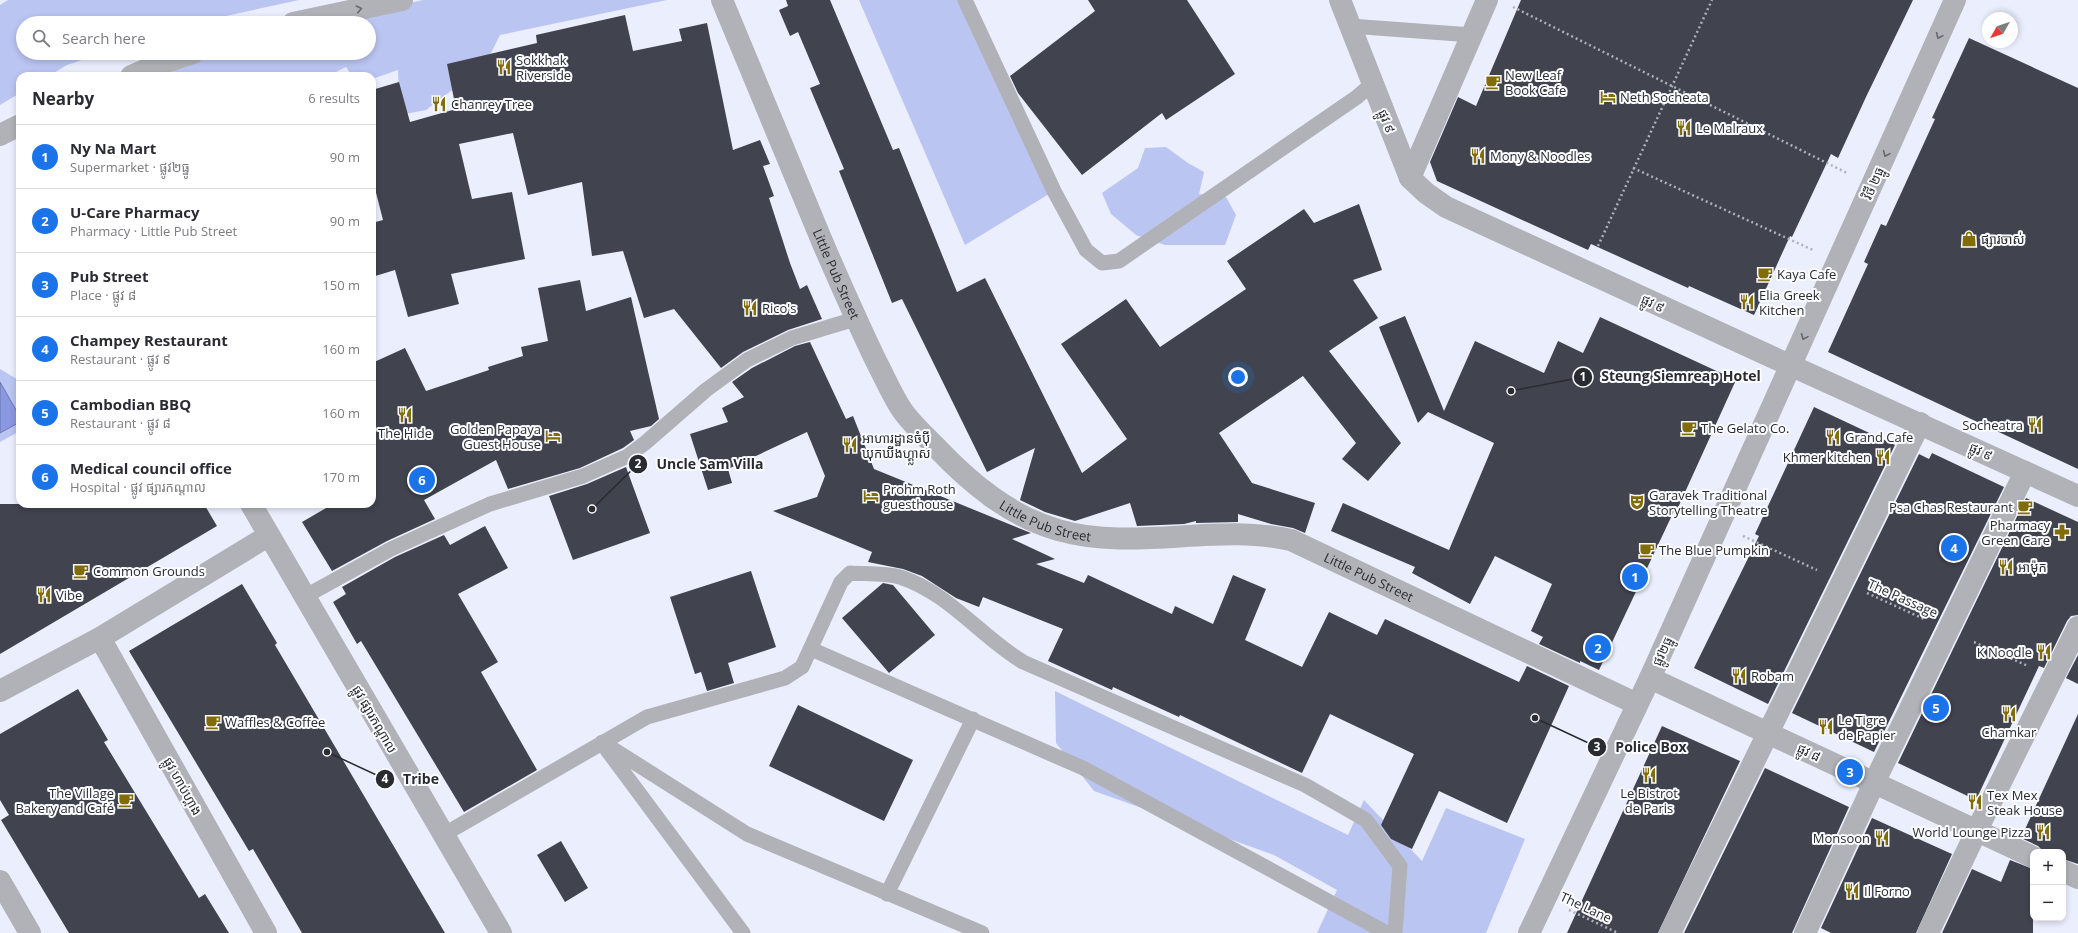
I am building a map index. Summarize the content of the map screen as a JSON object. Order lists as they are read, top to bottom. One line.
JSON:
{"streets":{"street":["ផ្លូវ ៩","វិថី ២ធ្នូ","Little Pub Street","ផ្លូវ២ធ្នូ","ផ្លូវ ផ្សារកណ្តាល","ផ្លូវ ៨","ផ្លូវ ហាប់ហ្គាង"],"path":["The Passage","The Lane"]},"crossings":[["ផ្លូវ ៩","វិថី ២ធ្នូ"],["ផ្លូវ ៩","ផ្លូវ២ធ្នូ"],["វិថី ២ធ្នូ","ផ្លូវ២ធ្នូ"],["Little Pub Street","ផ្លូវ២ធ្នូ"],["The Passage","ផ្លូវ២ធ្នូ"],["ផ្លូវ២ធ្នូ","ផ្លូវ ៨"],["ផ្លូវ២ធ្នូ","The Lane"]],"one_way":["វិថី ២ធ្នូ"],"places":{"restaurant":["Sokkhak Riverside","Chanrey Tree","Le Malraux","Mony & Noodles","Elia Greek Kitchen","Rico's","The Hide","Socheatra","Grand Cafe","អាហារដ្ឋានចំបុី ឃុកឃីងហ្គ្លាស","Khmer kitchen","អាម៉ុក","Vibe","K Noodle","Robam","Chamkar","Le Tigre de Papier","Le Bistrot de Paris","Tex Mex Steak House","World Lounge Pizza","Monsoon","Il Forno"],"cafe":["New Leaf Book Cafe","Kaya Cafe","The Gelato Co.","Psa Chas Restaurant","The Blue Pumpkin","Common Grounds","Waffles & Coffee","The Village Bakery and Café"],"hotel":["Neth Socheata","Golden Papaya Guest House","Prohm Roth guesthouse"],"shop":["ផ្សារចាស់"],"other":["Steung Siemreap Hotel","Uncle Sam Villa","Police Box","Tribe"],"theatre":["Garavek Traditional Storytelling Theatre"],"pharmacy":["Pharmacy Green Care"]},"north":"bottom left","page":{"search":"Search here","heading":["Nearby","6 results"],"list":[{"mark":"1","name":"Ny Na Mart","note":"Supermarket · ផ្លូវ២ធ្នូ","value":"90 m"},{"mark":"2","name":"U-Care Pharmacy","note":"Pharmacy · Little Pub Street","value":"90 m"},{"mark":"3","name":"Pub Street","note":"Place · ផ្លូវ ៨","value":"150 m"},{"mark":"4","name":"Champey Restaurant","note":"Restaurant · ផ្លូវ ៩","value":"160 m"},{"mark":"5","name":"Cambodian BBQ","note":"Restaurant · ផ្លូវ ៨","value":"160 m"},{"mark":"6","name":"Medical council office","note":"Hospital · ផ្លូវ ផ្សារកណ្តាល","value":"170 m"}],"pins":["6","4","1","2","5","3"],"map_buttons":["+","−"]}}
